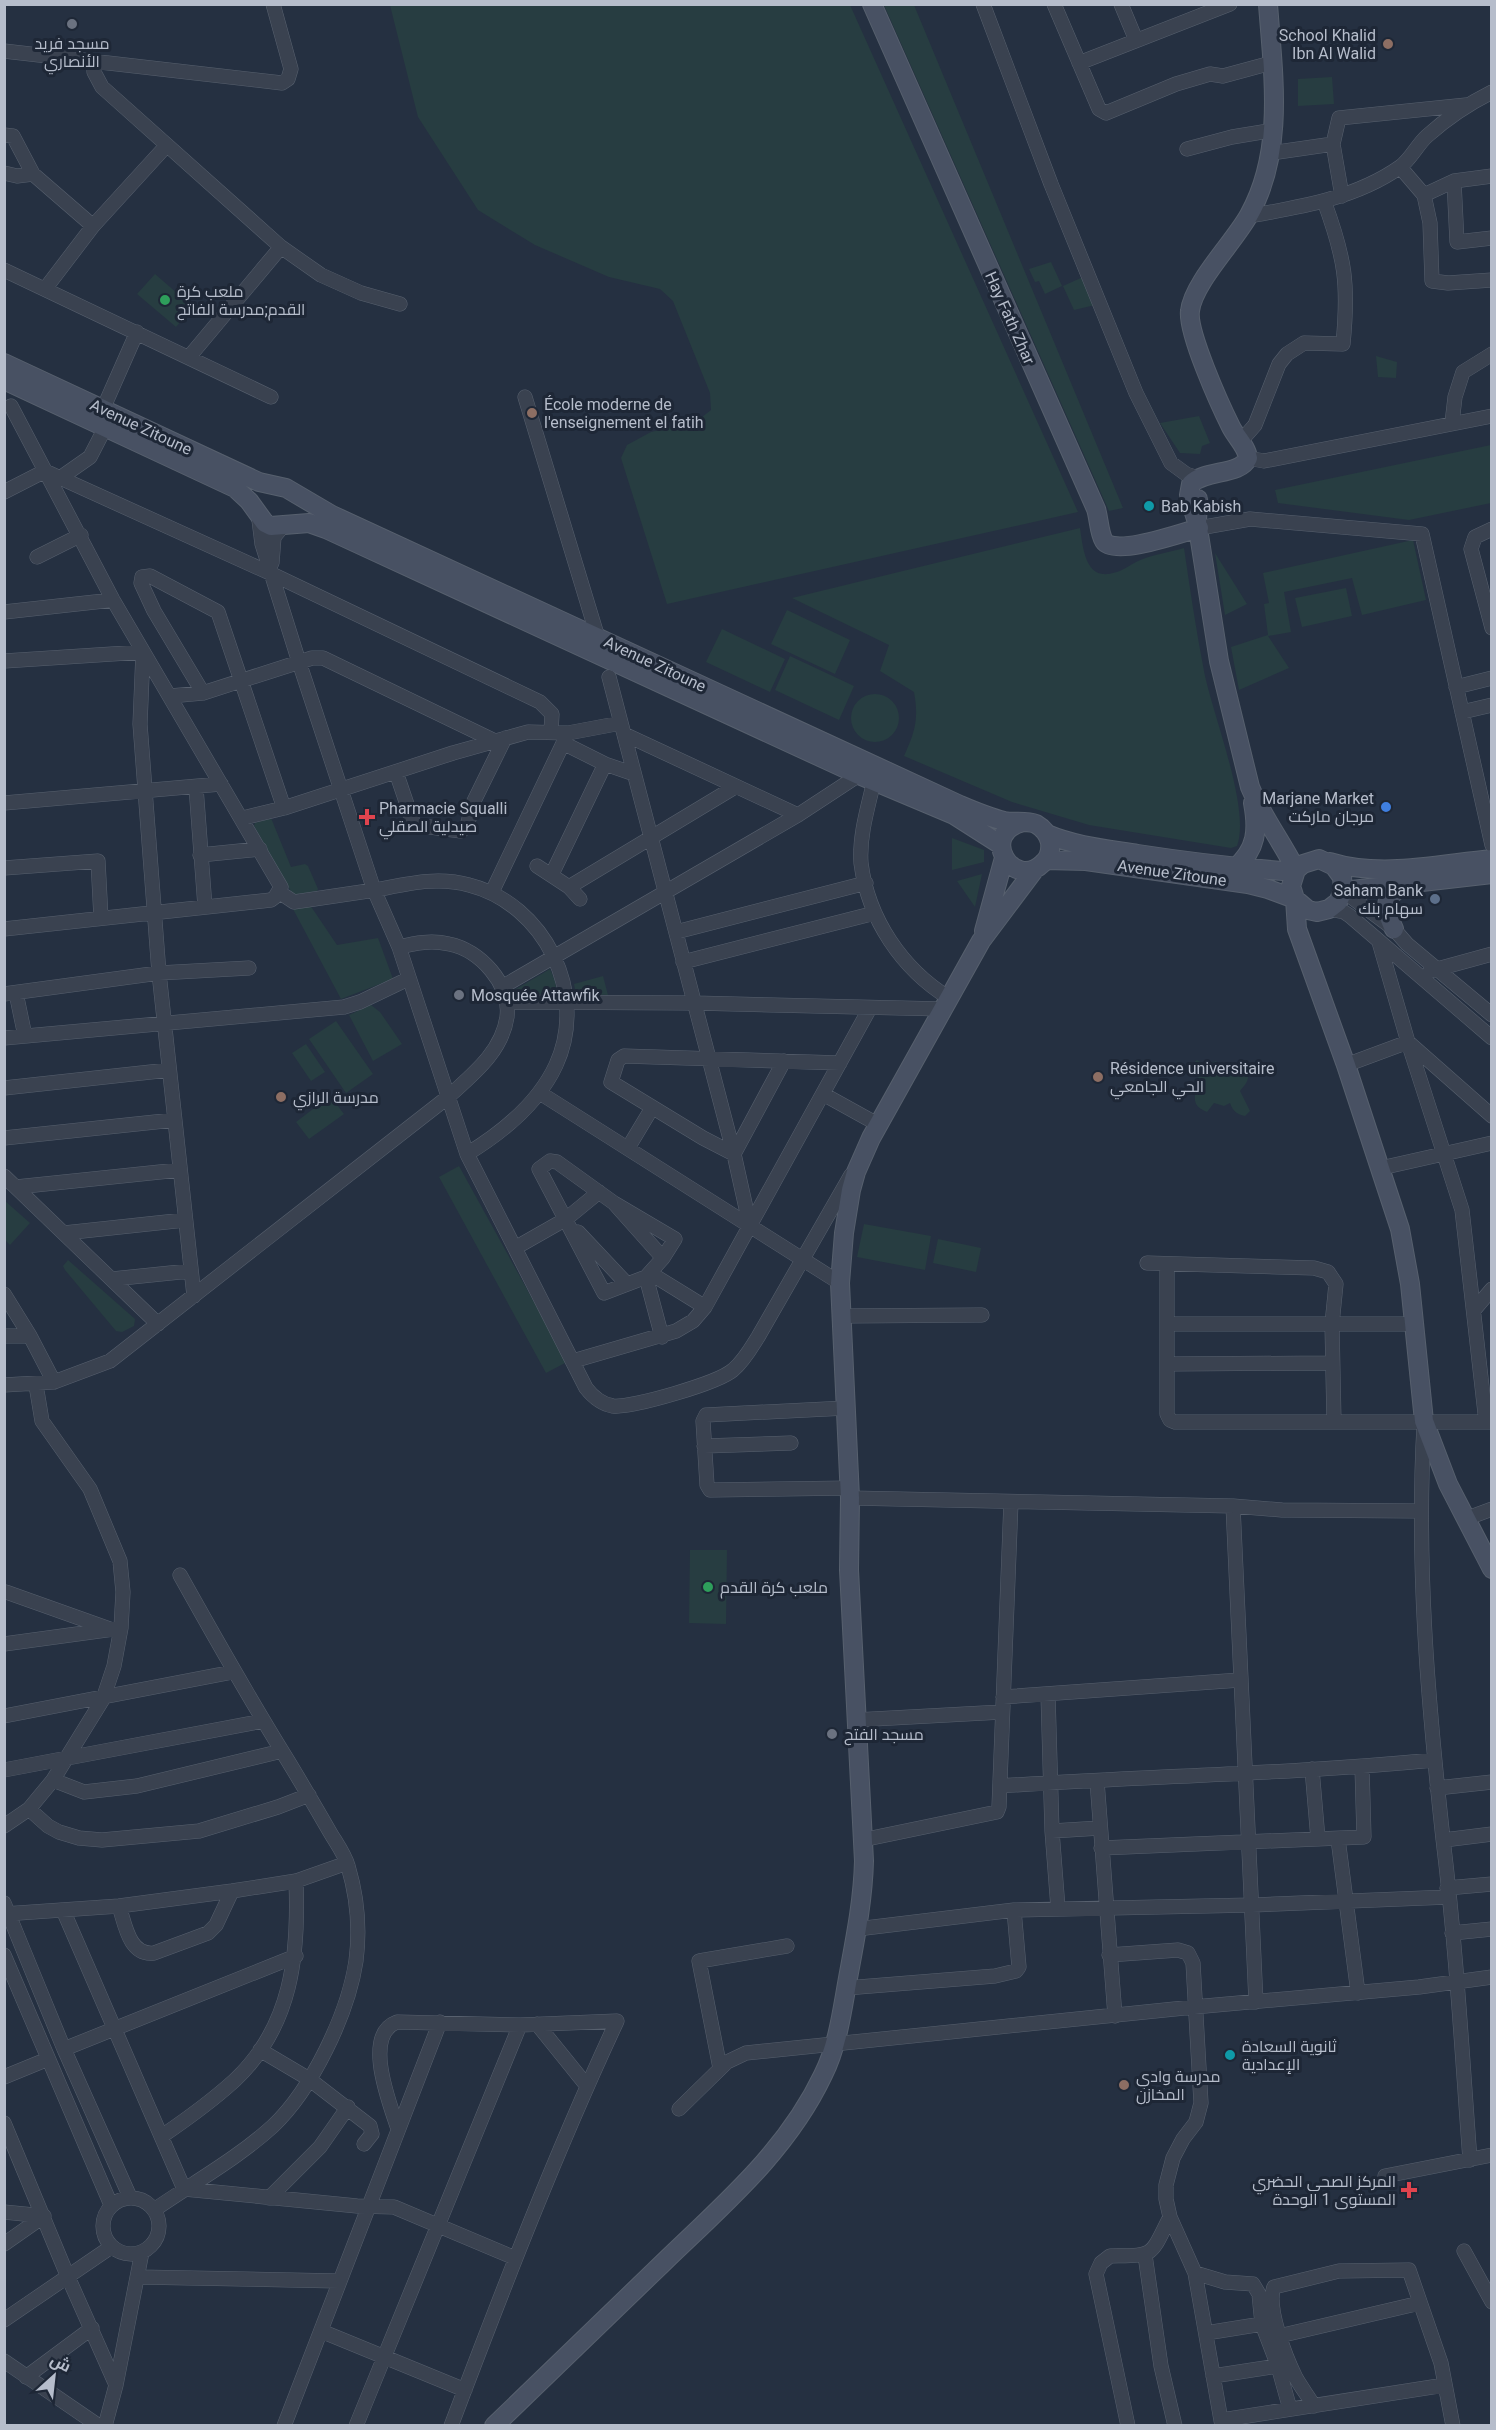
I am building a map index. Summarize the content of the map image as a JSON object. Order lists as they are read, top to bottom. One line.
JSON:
{"streets":{"street":["Hay Fath Zhar","Avenue Zitoune"]},"places":{"other":["مسجد فريد الأنصاري","School Khalid Ibn Al Walid","ملعب كرة القدم;مدرسة الفاتح","École moderne de l'enseignement el fatih","Bab Kabish","Marjane Market مرجان ماركت","Saham Bank سهام بنك","Mosquée Attawfik","Résidence universitaire الحي الجامعي","مدرسة الرازي","ملعب كرة القدم","مسجد الفتح","ثانوية السعادة الإعدادية","مدرسة وادي المخازن"],"health":["Pharmacie Squalli صيدلية الصقلي","المركز الصحي الحضري المستوى 1 الوحدة"]},"north":"top right"}
